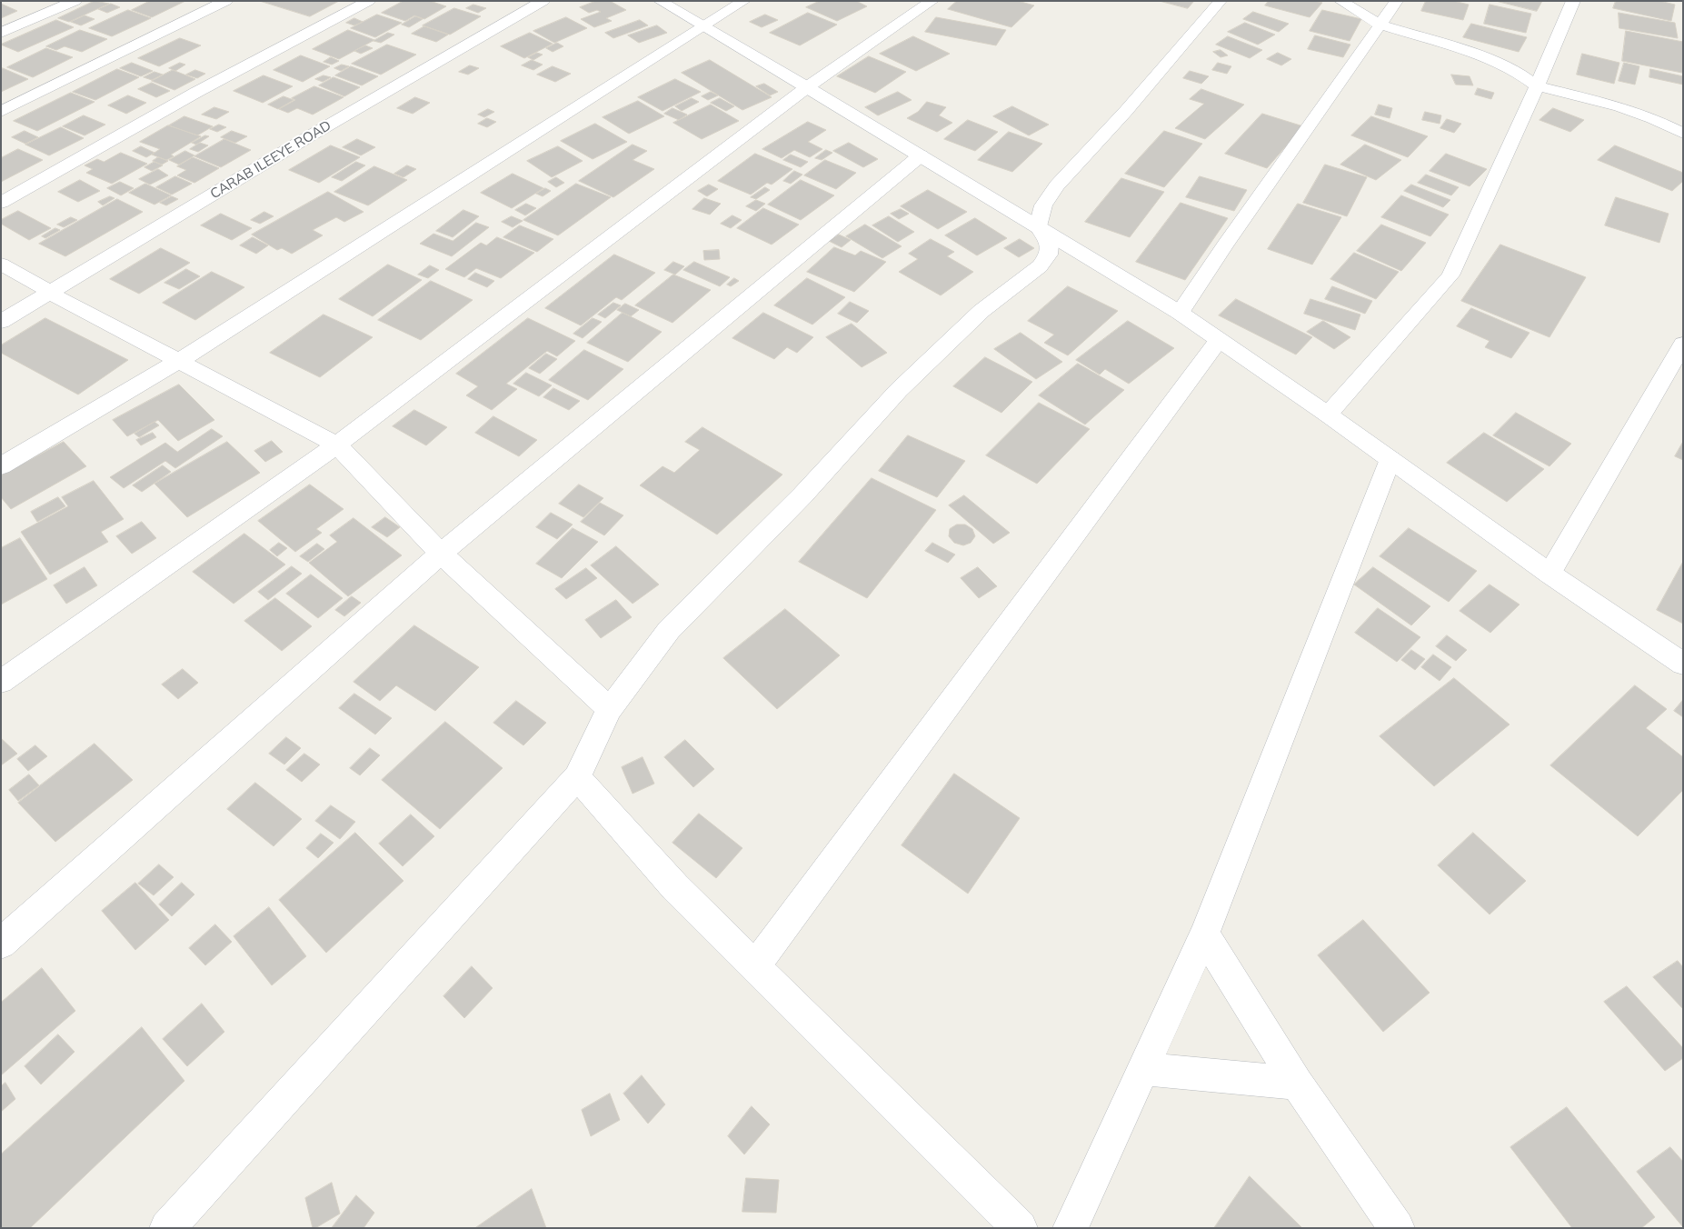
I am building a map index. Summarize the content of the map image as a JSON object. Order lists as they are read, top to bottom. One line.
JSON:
{"streets":{"street":["CARAB ILEEYE ROAD"]}}
